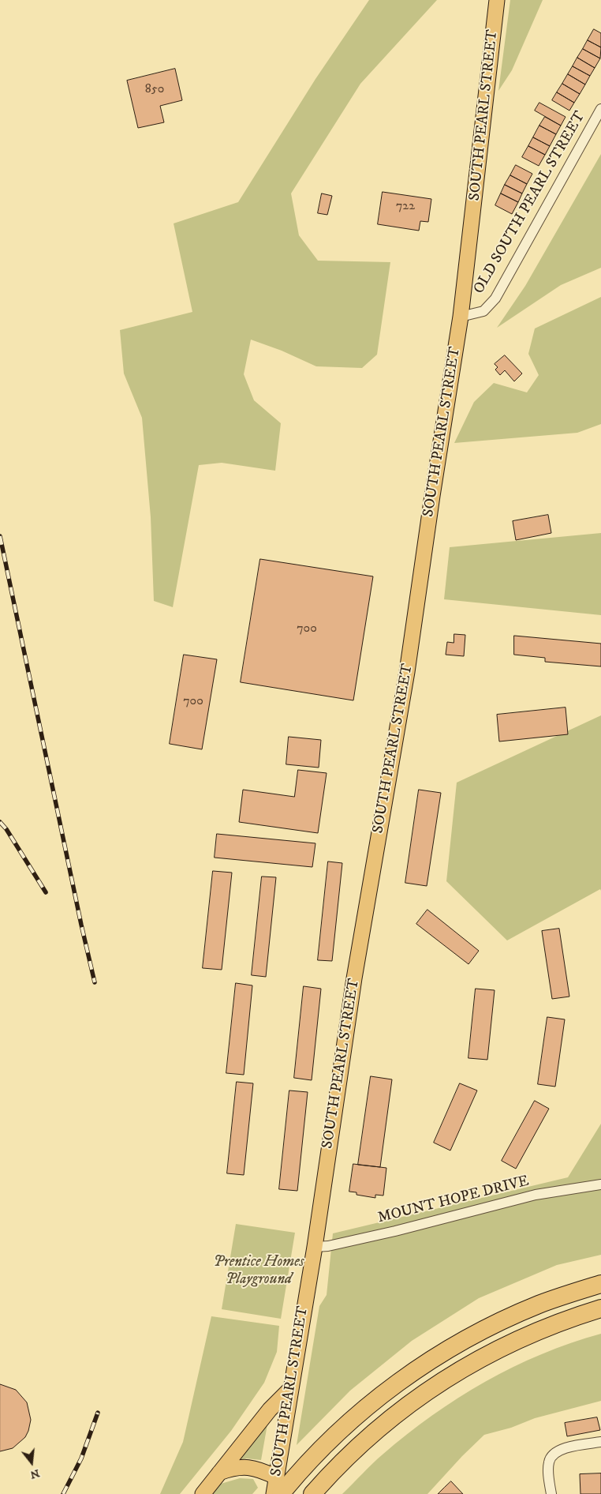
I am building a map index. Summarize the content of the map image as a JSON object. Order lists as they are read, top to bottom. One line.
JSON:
{"streets":{"main road":["SOUTH PEARL STREET"],"street":["OLD SOUTH PEARL STREET","MOUNT HOPE DRIVE"]},"crossings":[["SOUTH PEARL STREET","OLD SOUTH PEARL STREET"],["SOUTH PEARL STREET","MOUNT HOPE DRIVE"]],"parks":["Prentice Homes Playground"],"house_numbers":["850","722","700","700"],"north":"bottom"}
